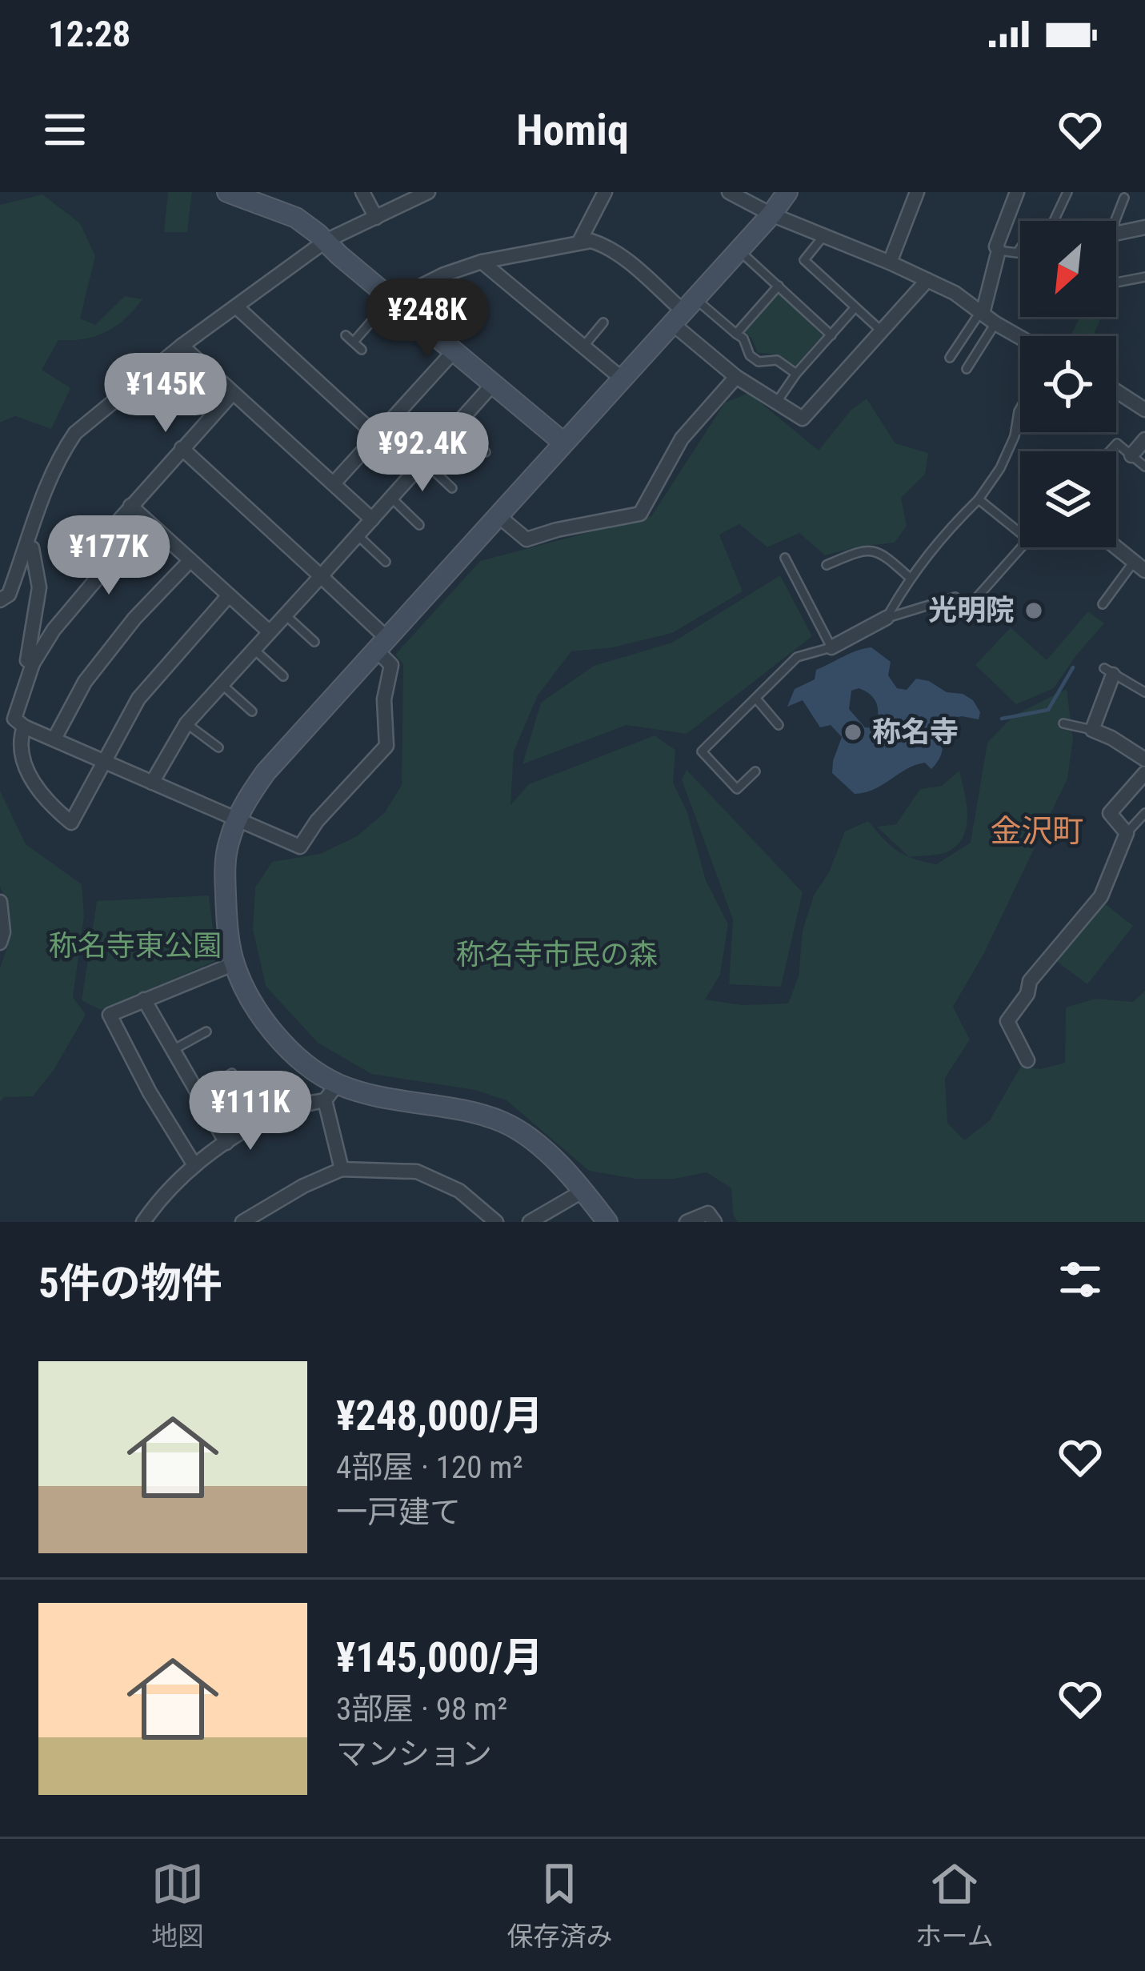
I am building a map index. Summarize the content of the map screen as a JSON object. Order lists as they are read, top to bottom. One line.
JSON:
{"districts":["金沢町"],"parks":["称名寺東公園","称名寺市民の森"],"places":["光明院","称名寺"],"north":"bottom left","page":{"status":"12:28","header":"Homiq","price":["¥248K","¥145K","¥92.4K","¥177K","¥111K"],"heading":"5件の物件","list":[{"name":"¥248,000/月","note":"4部屋 · 120 m² · 一戸建て"},{"name":"¥145,000/月","note":"3部屋 · 98 m² · マンション"}],"tabs":["地図","保存済み","ホーム"]}}
